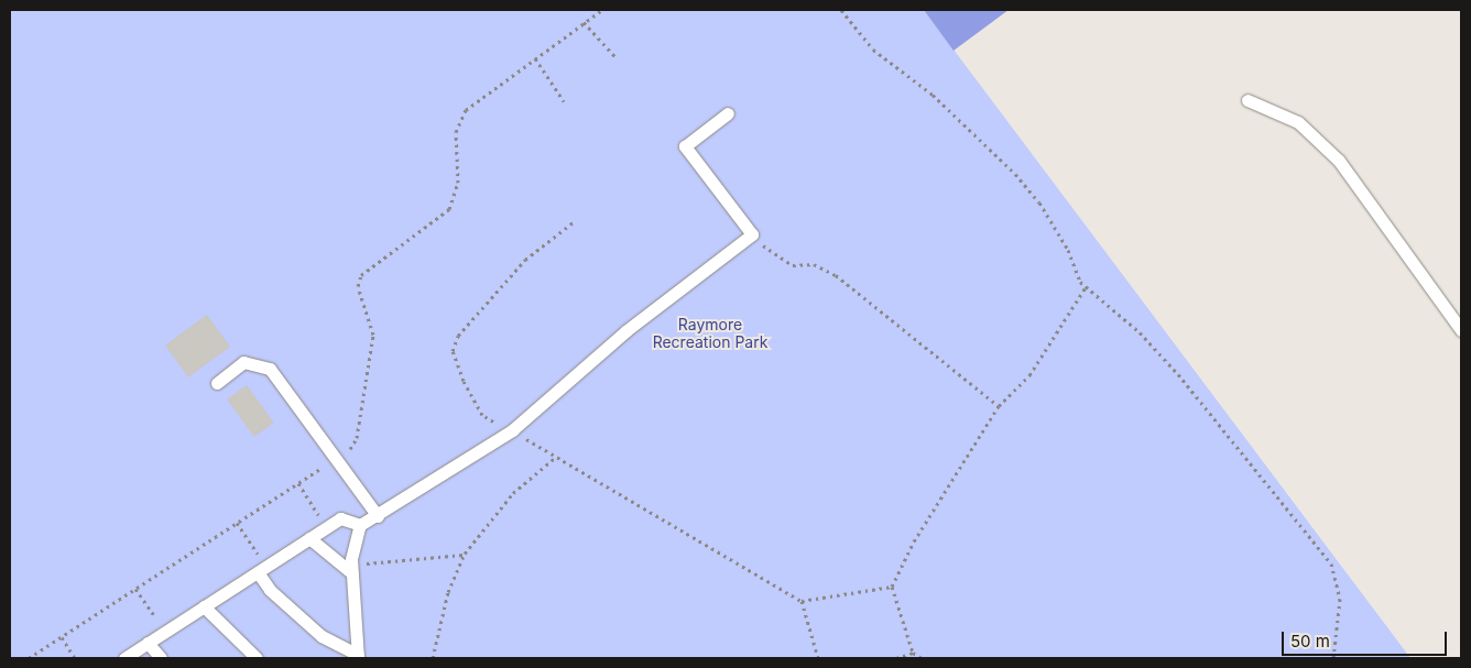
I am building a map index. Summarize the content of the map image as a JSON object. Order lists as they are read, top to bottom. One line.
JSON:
{"parks":["Raymore Recreation Park"],"scale_bar":"50 m"}
